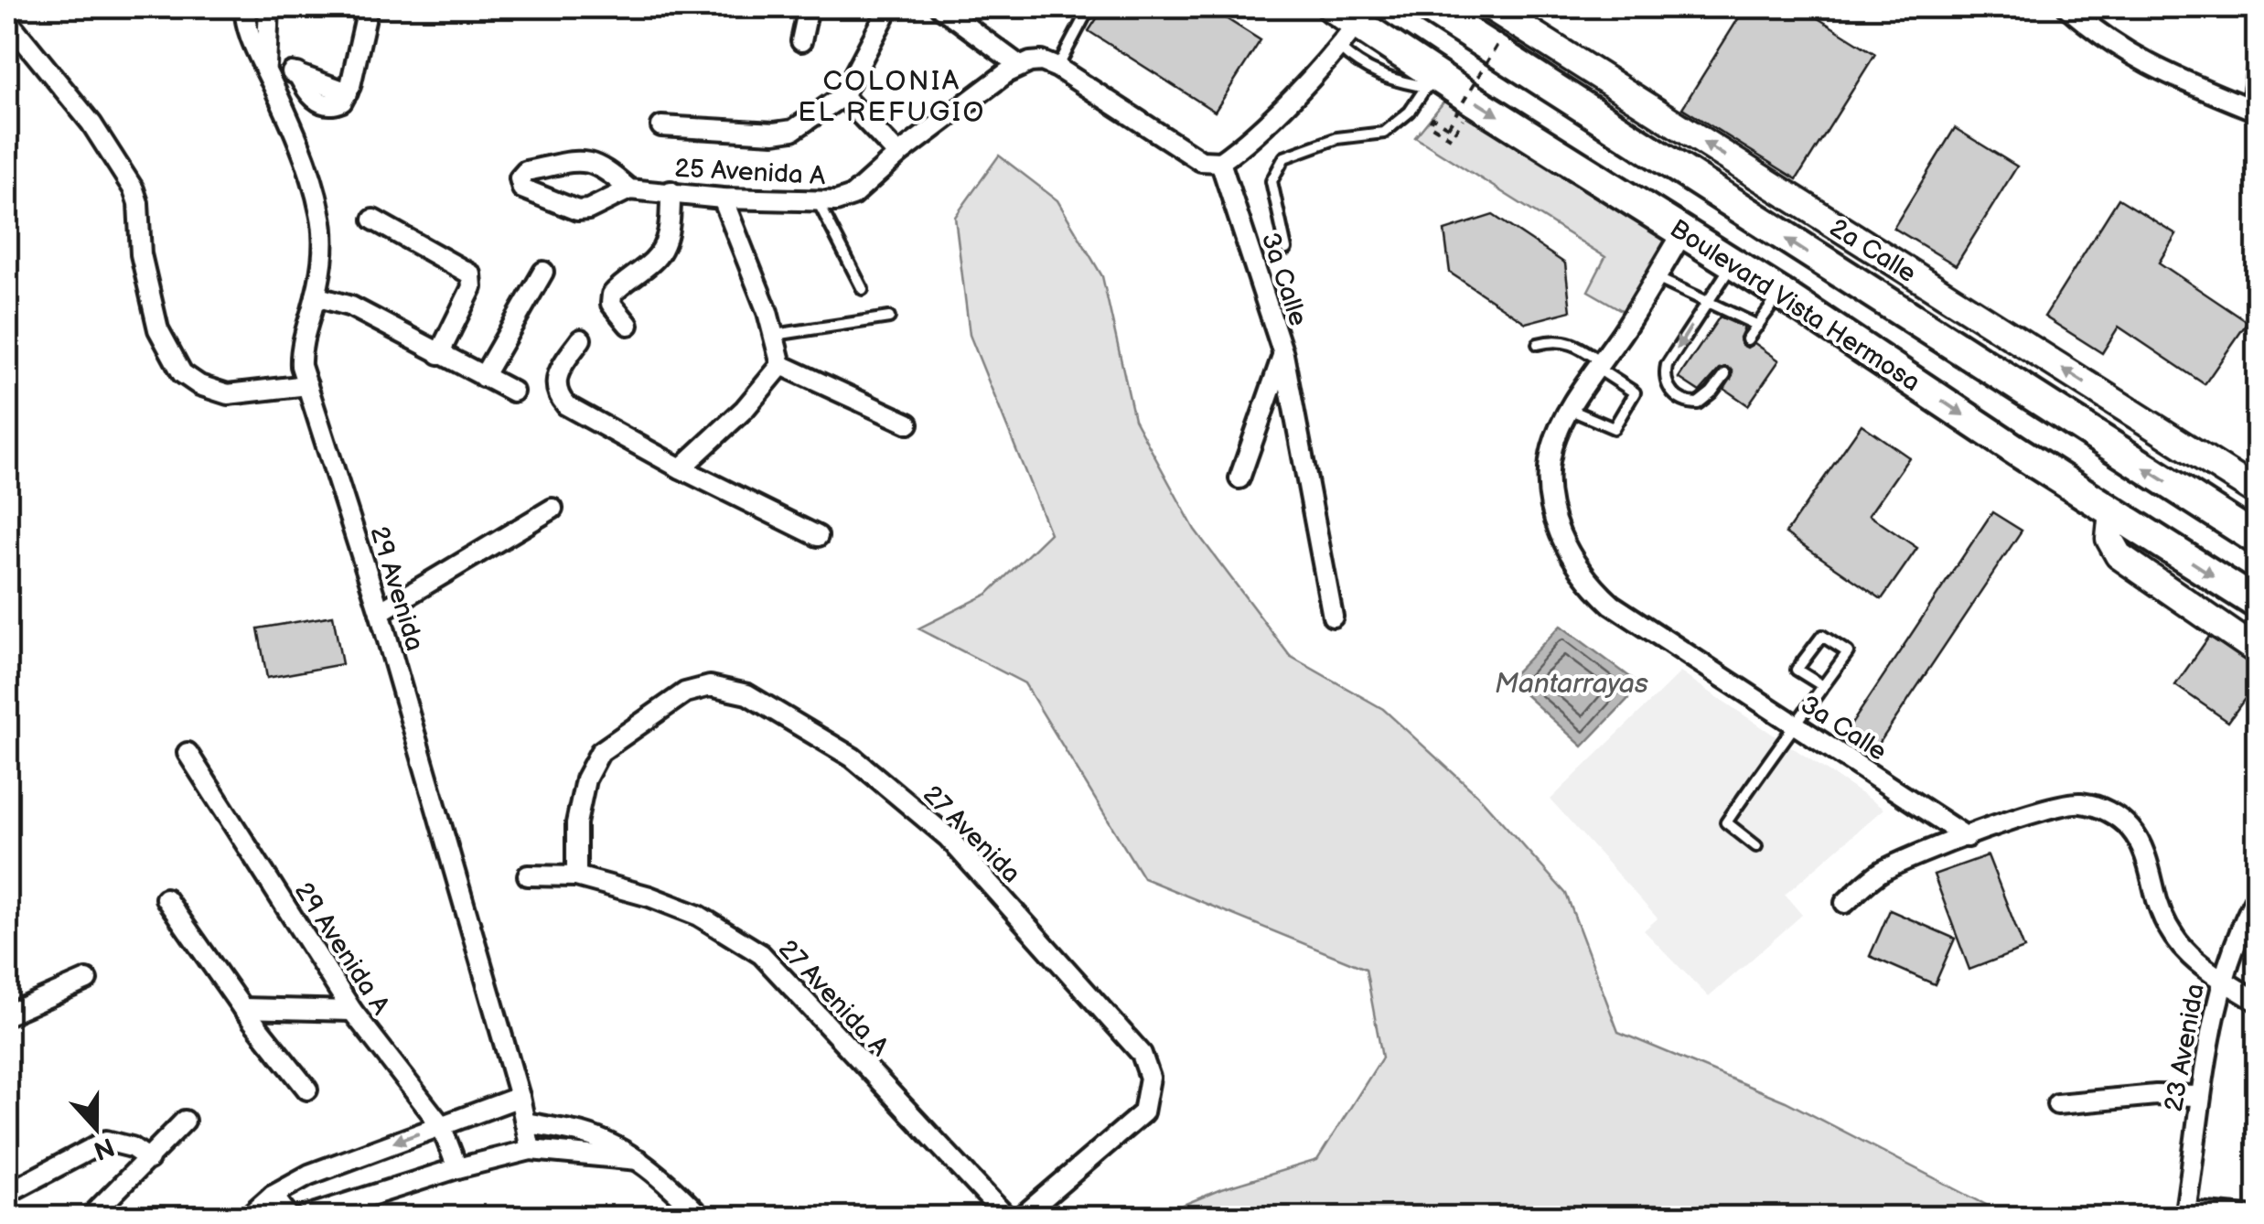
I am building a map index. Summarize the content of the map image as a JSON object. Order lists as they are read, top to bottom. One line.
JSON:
{"streets":{"main road":["Boulevard Vista Hermosa"],"street":["25 Avenida A","2a Calle","3a Calle","29 Avenida","27 Avenida","29 Avenida A","27 Avenida A","23 Avenida"]},"crossings":[["27 Avenida","27 Avenida A"]],"one_way":["2a Calle"],"districts":["COLONIA EL REFUGIO"],"water":["Mantarrayas"],"north":"bottom"}
